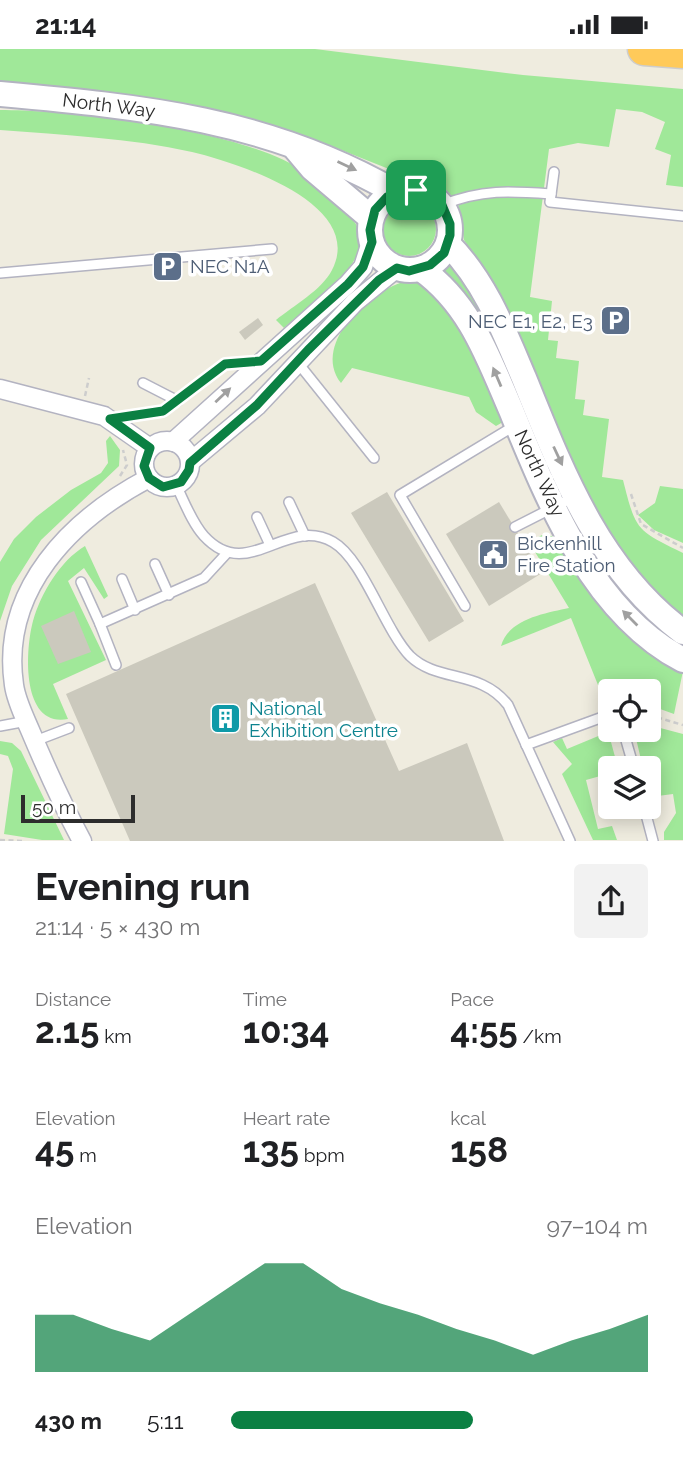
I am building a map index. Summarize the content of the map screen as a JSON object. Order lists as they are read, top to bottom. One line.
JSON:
{"streets":{"street":["North Way"]},"places":{"parking":["NEC N1A","NEC E1, E2, E3"],"public building":["Bickenhill Fire Station"],"building":["National Exhibition Centre"]},"scale_bar":"50 m","page":{"status":"21:14","scale":"50 m","heading":["Evening run","21:14 · 5 × 430 m"],"stats":[["Distance","2.15 km"],["Time","10:34"],["Pace","4:55 /km"],["Elevation","45 m"],["Heart rate","135 bpm"],["kcal","158"]],"chart":["Elevation","97–104 m"],"list":[{"name":"430 m","note":"5:11"}]}}
